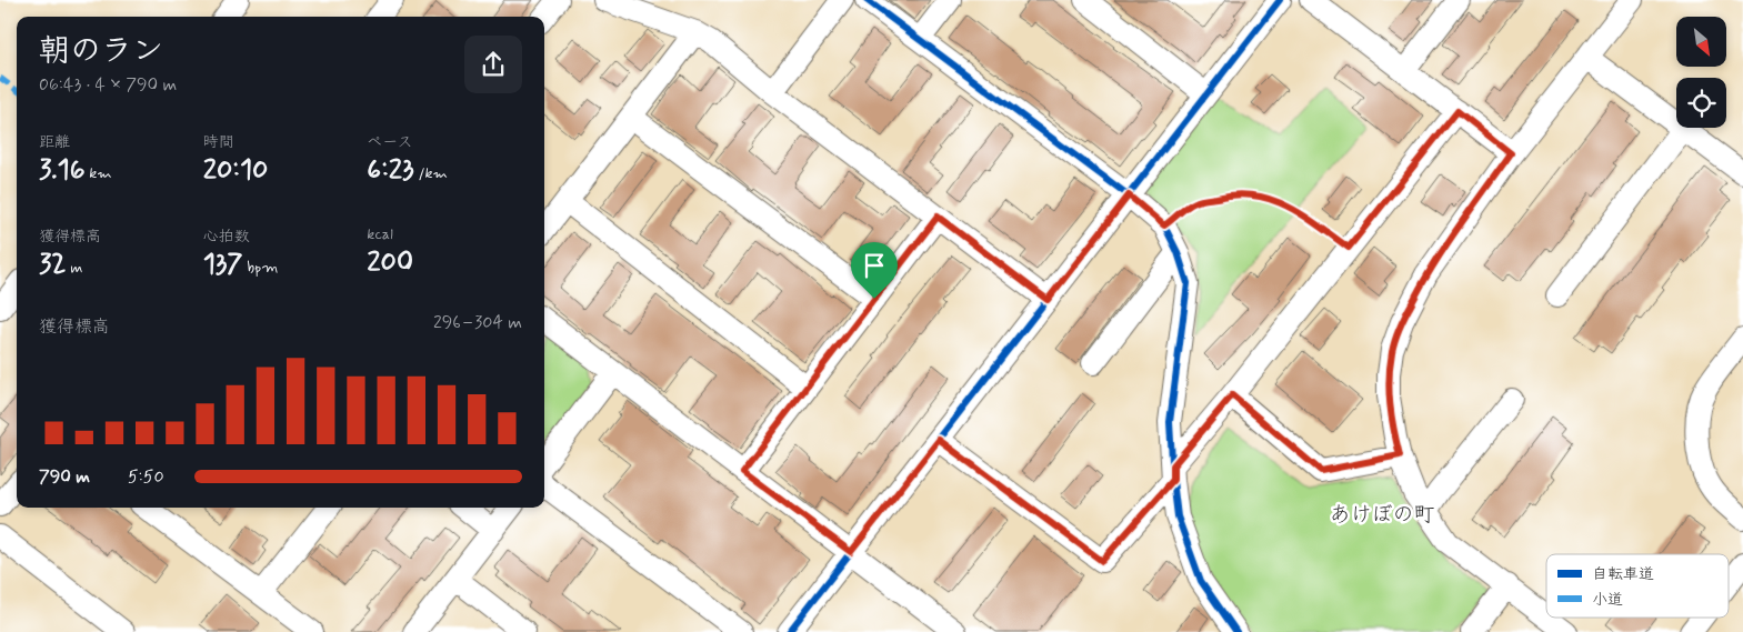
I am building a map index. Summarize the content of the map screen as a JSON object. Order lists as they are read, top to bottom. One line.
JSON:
{"districts":["あけぼの町"],"legend":["自転車道","小道"],"north":"bottom right","page":{"heading":["朝のラン","06:43 · 4 × 790 m"],"stats":[["距離","3.16 km"],["時間","20:10"],["ペース","6:23 /km"],["獲得標高","32 m"],["心拍数","137 bpm"],["kcal","200"]],"chart":["獲得標高","296–304 m"],"list":[{"name":"790 m","note":"5:50"}]}}
